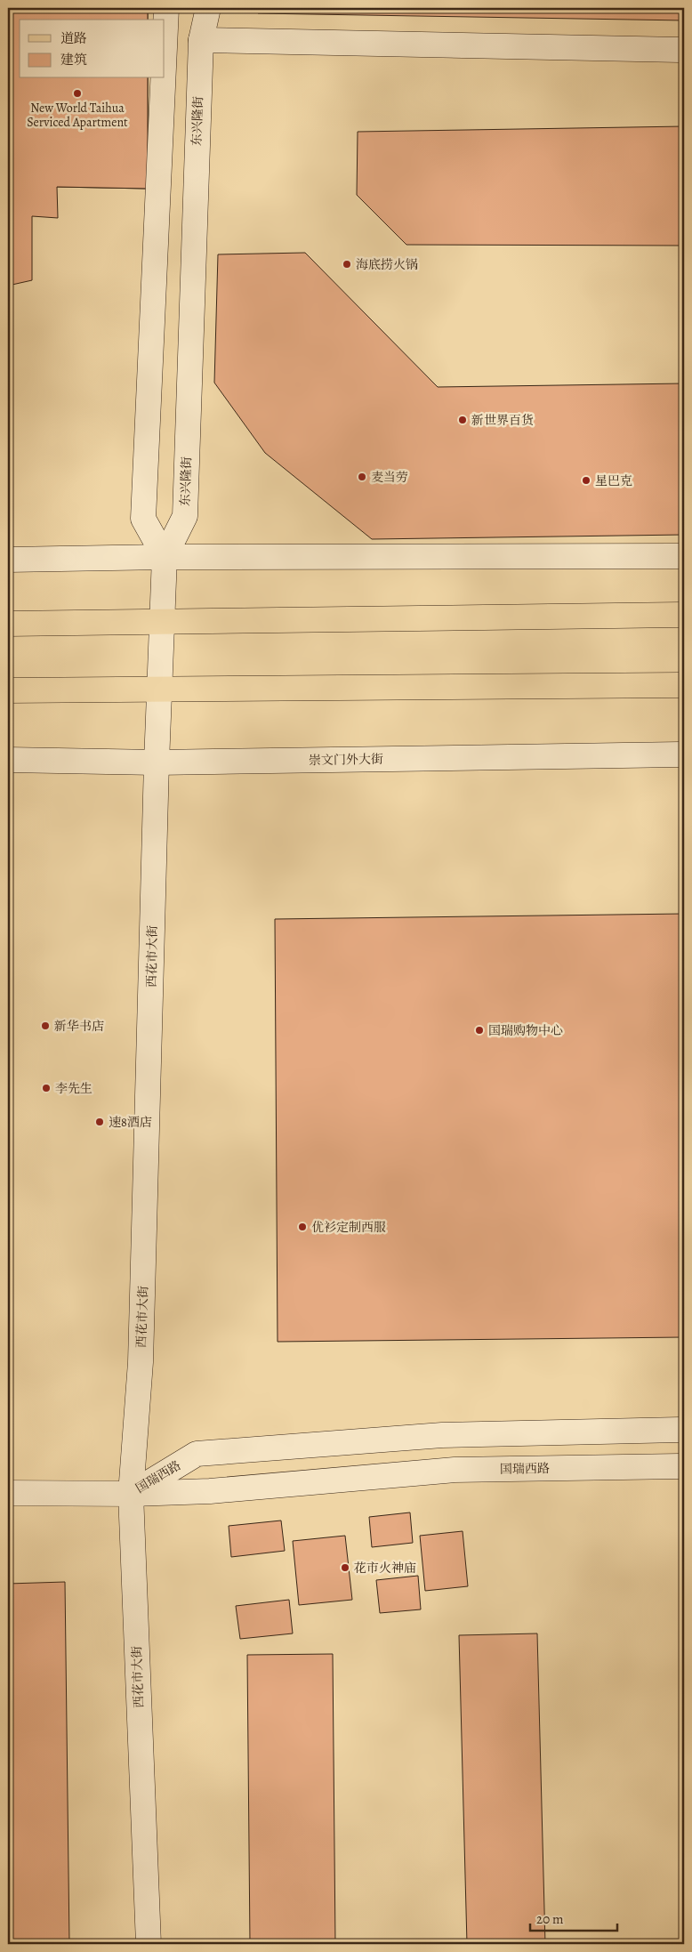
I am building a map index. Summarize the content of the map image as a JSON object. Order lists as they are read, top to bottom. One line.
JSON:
{"streets":{"street":["东兴隆街","崇文门外大街","西花市大街","国瑞西路"]},"crossings":[["东兴隆街","西花市大街"],["崇文门外大街","西花市大街"],["西花市大街","国瑞西路"]],"places":["New World Taihua Serviced Apartment","海底捞火锅","新世界百货","麦当劳","星巴克","新华书店","国瑞购物中心","李先生","速8酒店","优衫定制西服","花市火神庙"],"legend":["道路","建筑"],"scale_bar":"20 m"}
